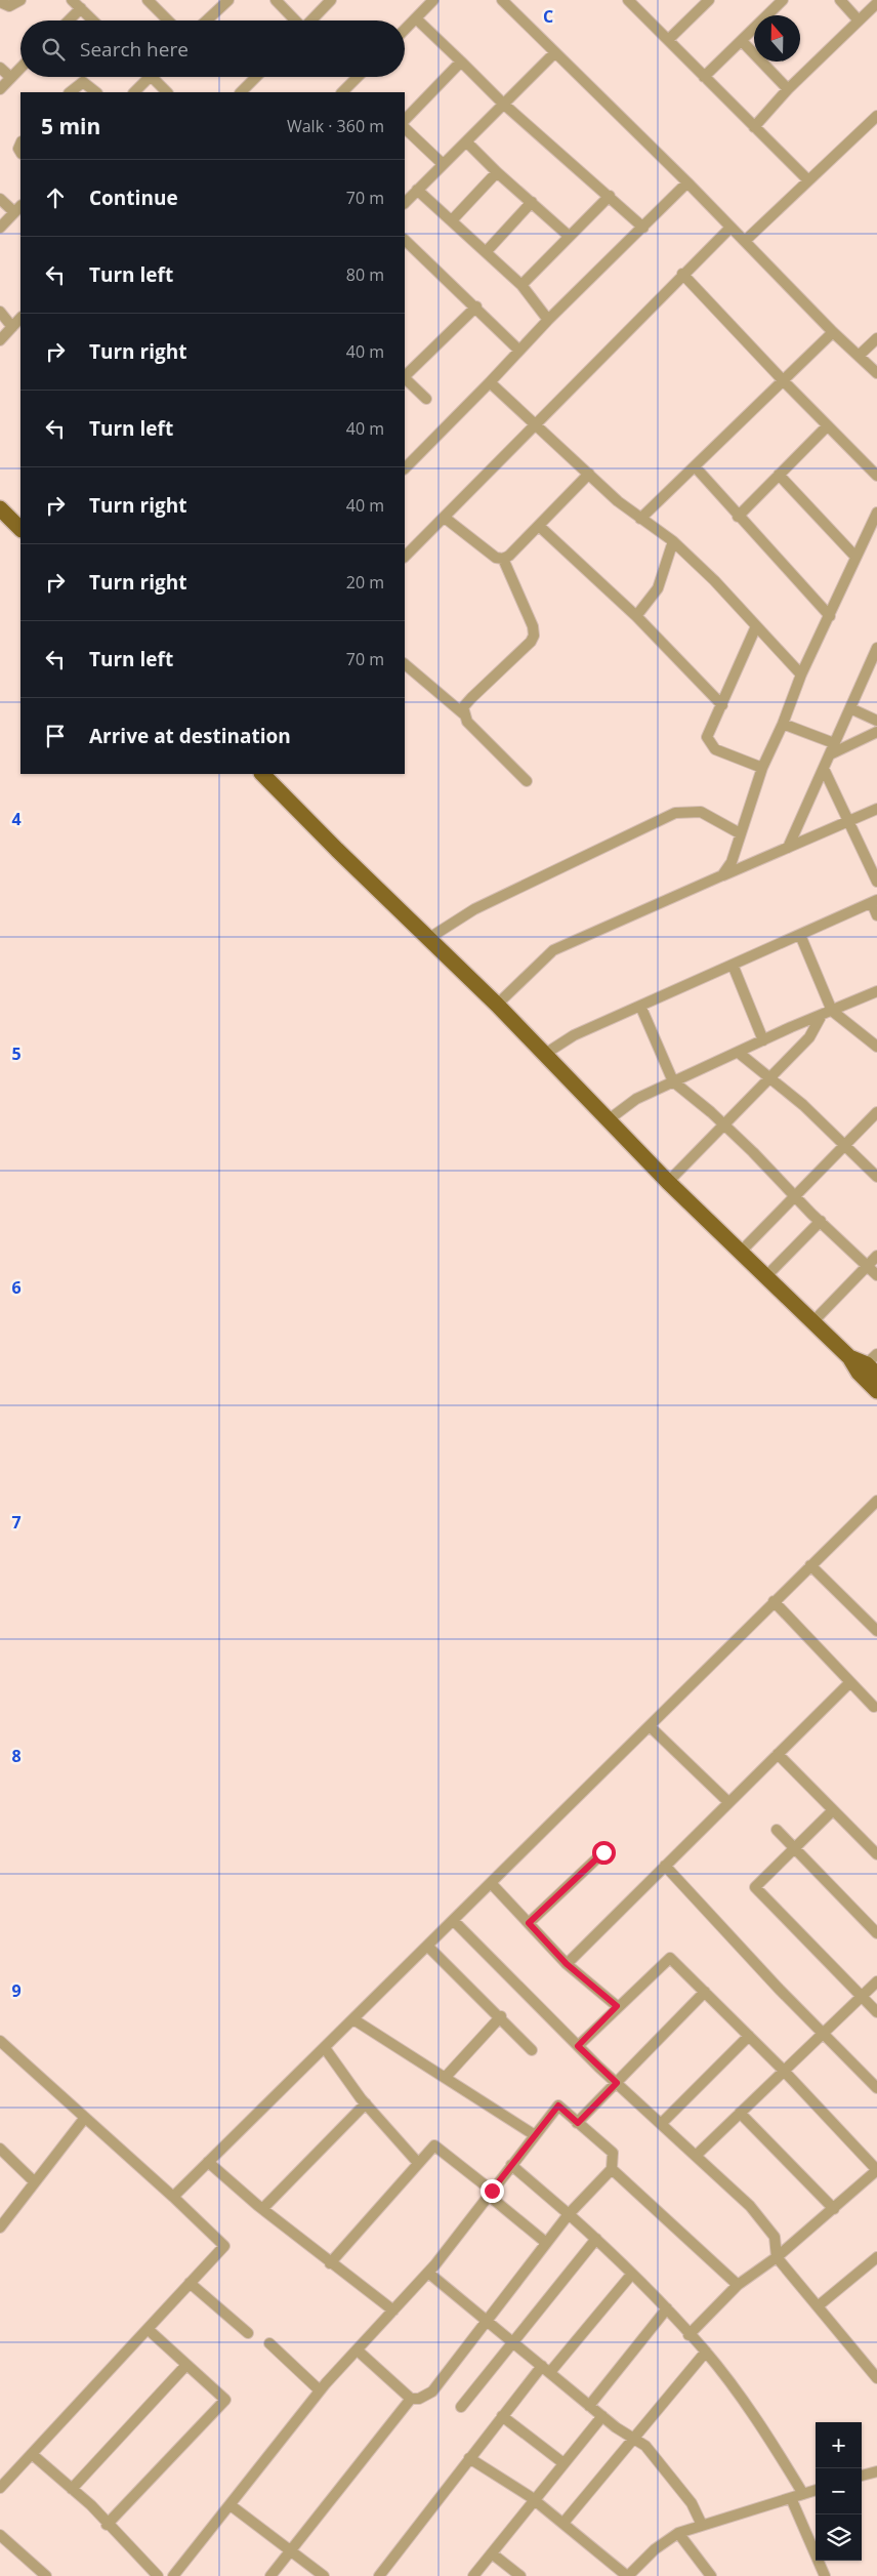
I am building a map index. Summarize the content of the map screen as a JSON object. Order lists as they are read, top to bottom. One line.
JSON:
{"north":"top","page":{"search":"Search here","heading":["5 min","Walk · 360 m"],"list":[["Continue","70 m"],["Turn left","80 m"],["Turn right","40 m"],["Turn left","40 m"],["Turn right","40 m"],["Turn right","20 m"],["Turn left","70 m"],"Arrive at destination"],"map_buttons":["+","−"]},"grid":{"columns":["C"],"rows":["4","5","6","7","8","9"]}}
